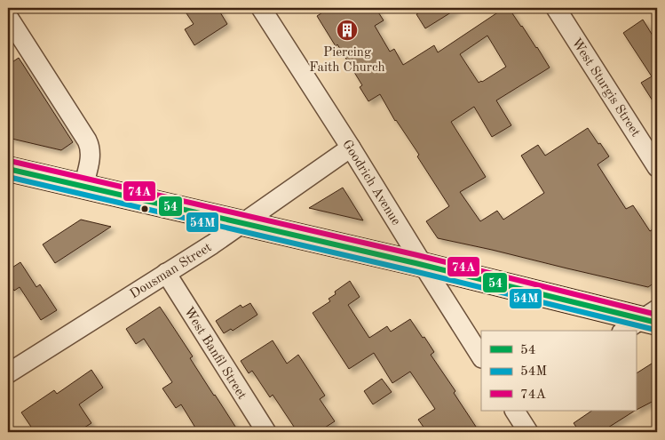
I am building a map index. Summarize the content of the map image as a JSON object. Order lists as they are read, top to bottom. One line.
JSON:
{"streets":{"street":["West Sturgis Street","Goodrich Avenue","Dousman Street","West Banfil Street"]},"crossings":[["Goodrich Avenue","Dousman Street"],["Dousman Street","West Banfil Street"]],"places":{"building":["Piercing Faith Church"]},"lines":["transit line 74A","transit line 54","transit line 54M"],"legend":["54","54M","74A"]}
